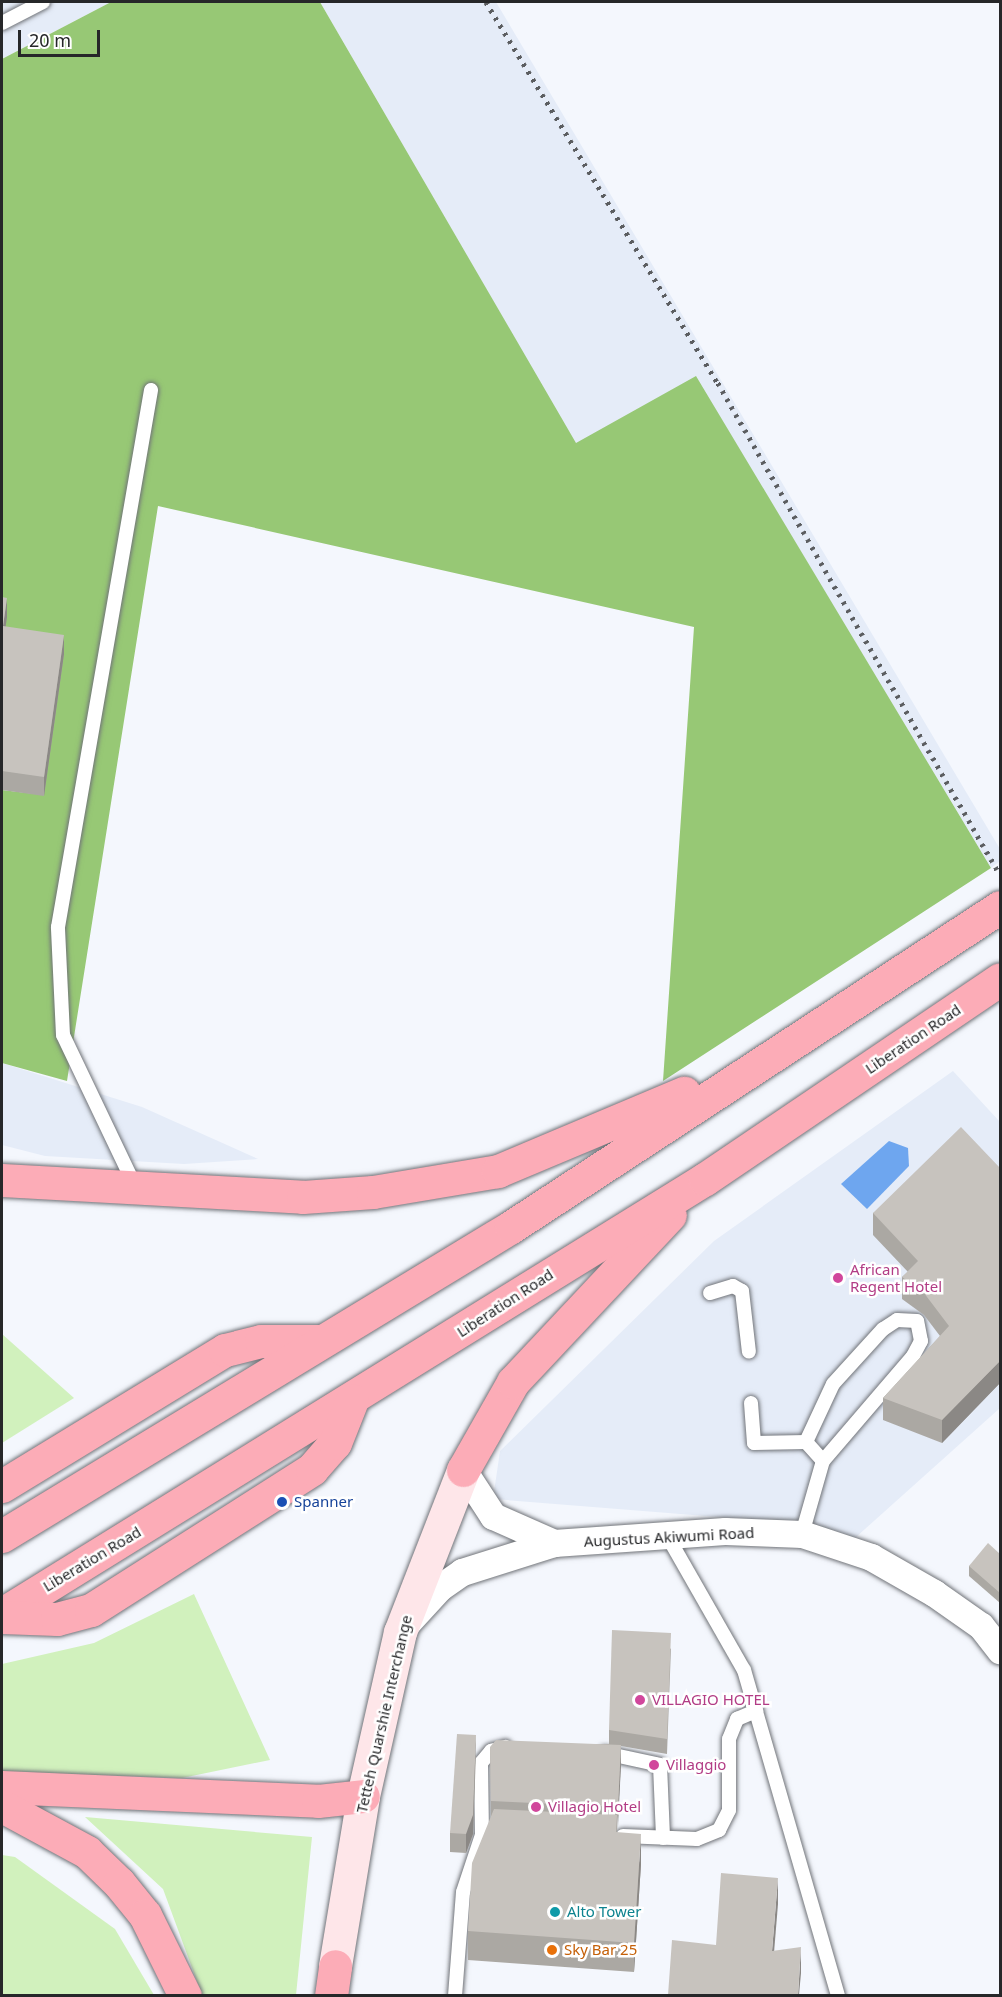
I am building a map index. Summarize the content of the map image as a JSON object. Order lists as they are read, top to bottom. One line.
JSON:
{"streets":{"highway":["Liberation Road"],"street":["Augustus Akiwumi Road","Tetteh Quarshie Interchange"]},"crossings":[["Augustus Akiwumi Road","Tetteh Quarshie Interchange"]],"places":["African Regent Hotel","Spanner","VILLAGIO HOTEL","Villaggio","Villagio Hotel","Alto Tower","Sky Bar 25"],"scale_bar":"20 m"}
